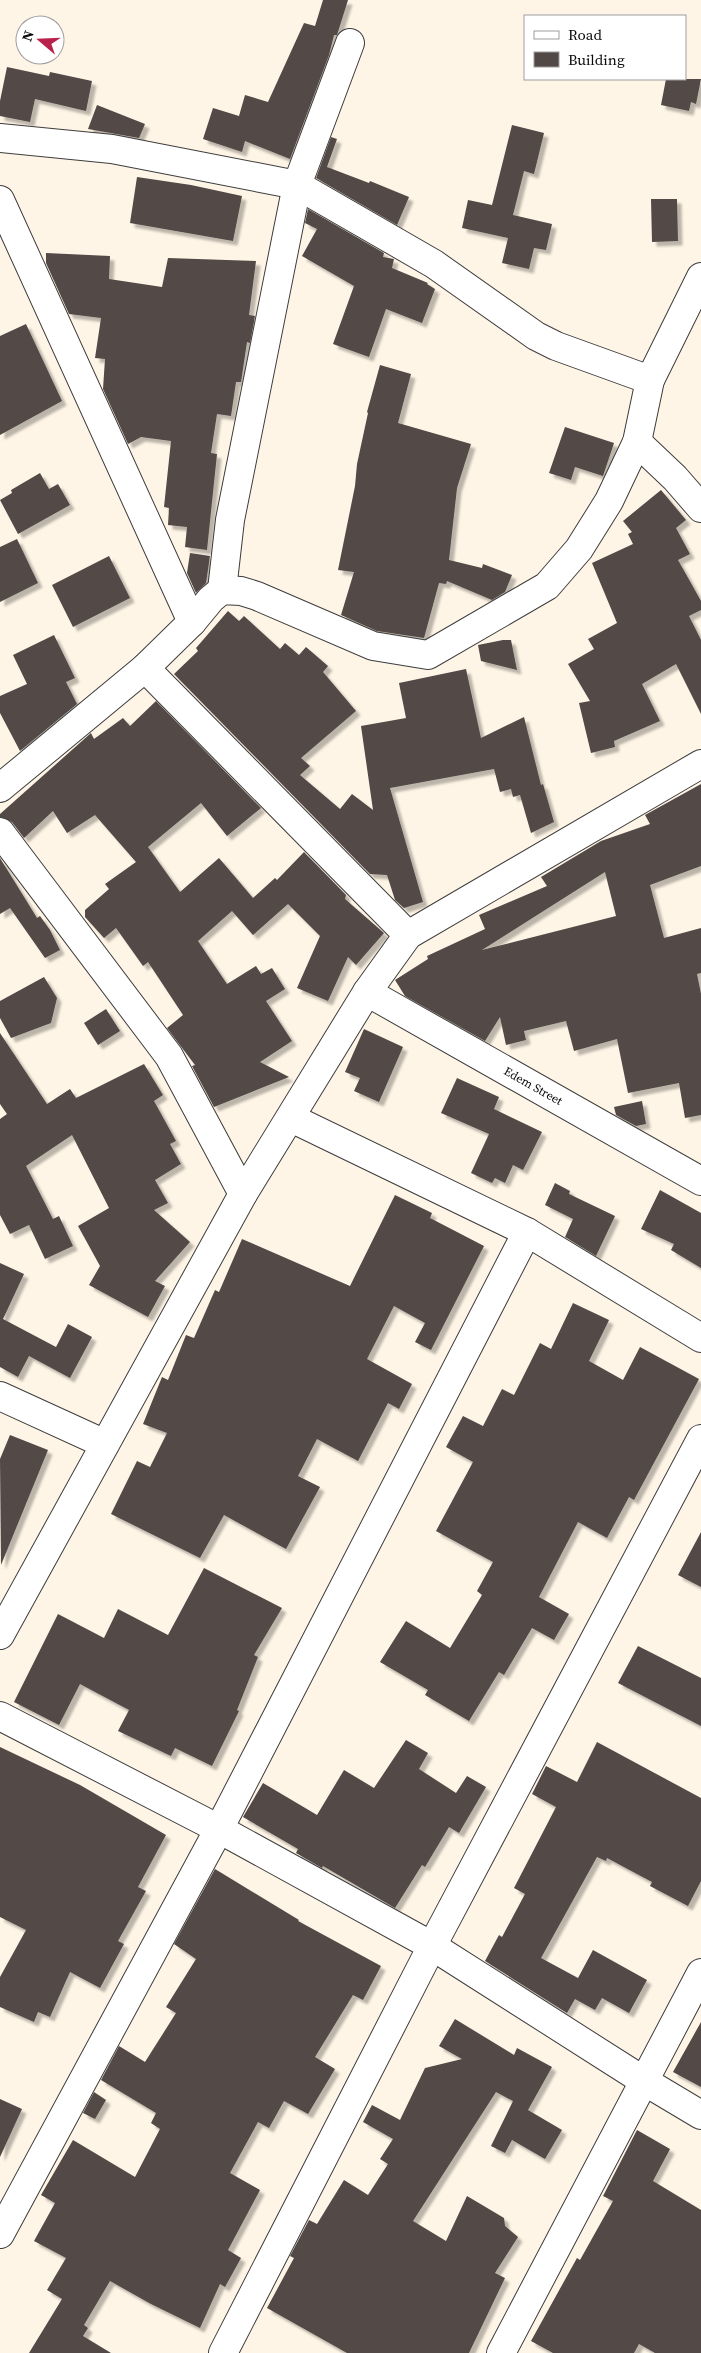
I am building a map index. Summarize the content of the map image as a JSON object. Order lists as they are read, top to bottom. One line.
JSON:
{"streets":{"street":["Edem Street"]},"legend":["Road","Building"],"north":"left"}
